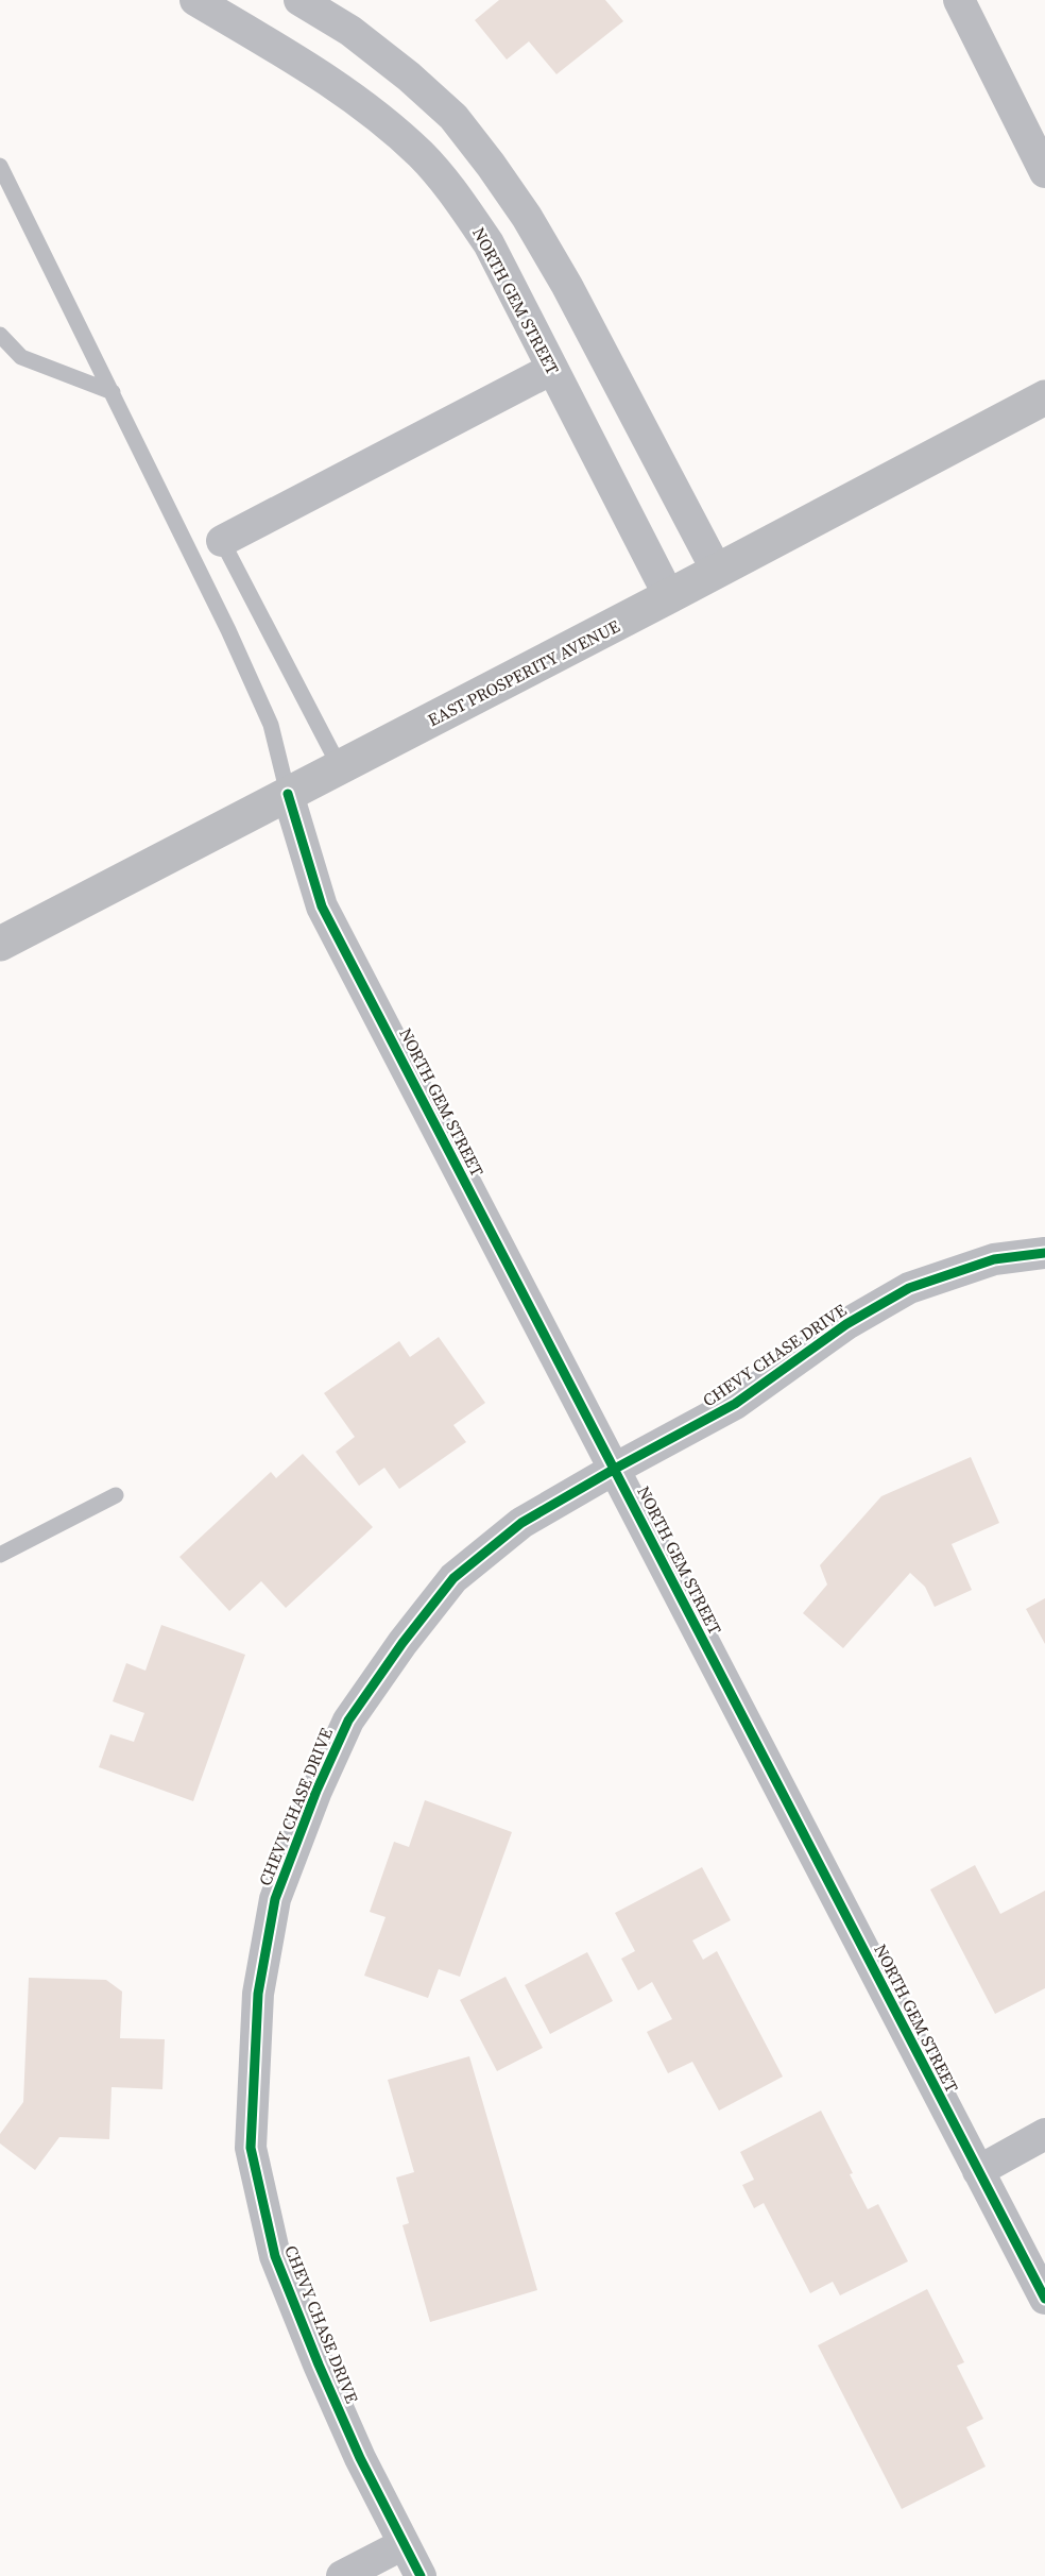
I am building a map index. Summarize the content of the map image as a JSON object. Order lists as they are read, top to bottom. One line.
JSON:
{"streets":{"main road":["EAST PROSPERITY AVENUE"],"street":["NORTH GEM STREET","CHEVY CHASE DRIVE"]},"crossings":[["NORTH GEM STREET","EAST PROSPERITY AVENUE"],["NORTH GEM STREET","CHEVY CHASE DRIVE"]]}
